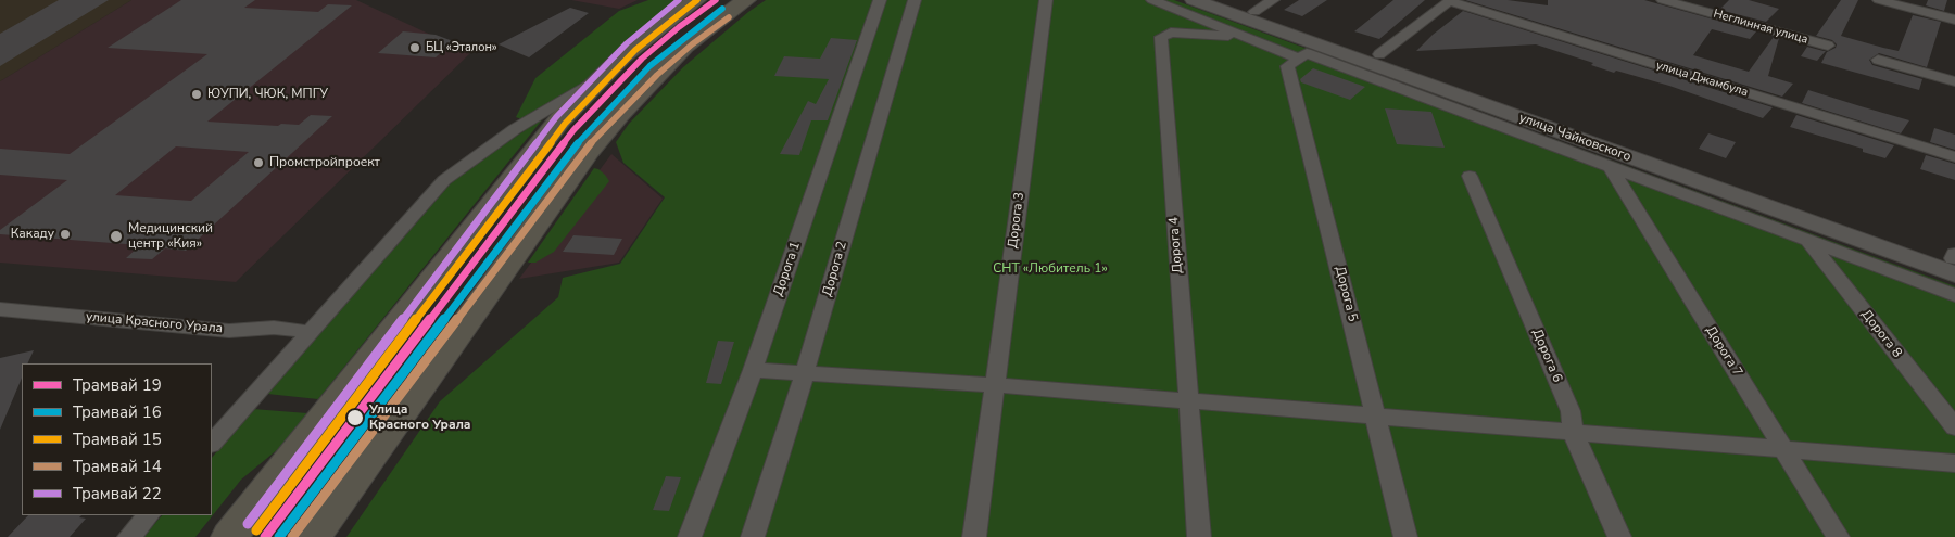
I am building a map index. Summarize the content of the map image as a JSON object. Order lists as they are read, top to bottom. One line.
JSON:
{"streets":{"main road":["улица Чайковского"],"street":["Неглинная улица","улица Джамбула","Дорога 3","Дорога 4","Дорога 1","Дорога 2","Дорога 5","улица Красного Урала","Дорога 8","Дорога 7","Дорога 6"]},"parks":["СНТ «Любитель 1»"],"places":["БЦ «Эталон»","ЮУПИ, ЧЮК, МПГУ","Промстройпроект","Какаду","Медицинский центр «Кия»","Улица Красного Урала"],"lines":["tram line 19","tram line 15","tram line 22","tram line 16","tram line 14"],"legend":["Трамвай 19","Трамвай 16","Трамвай 15","Трамвай 14","Трамвай 22"]}
